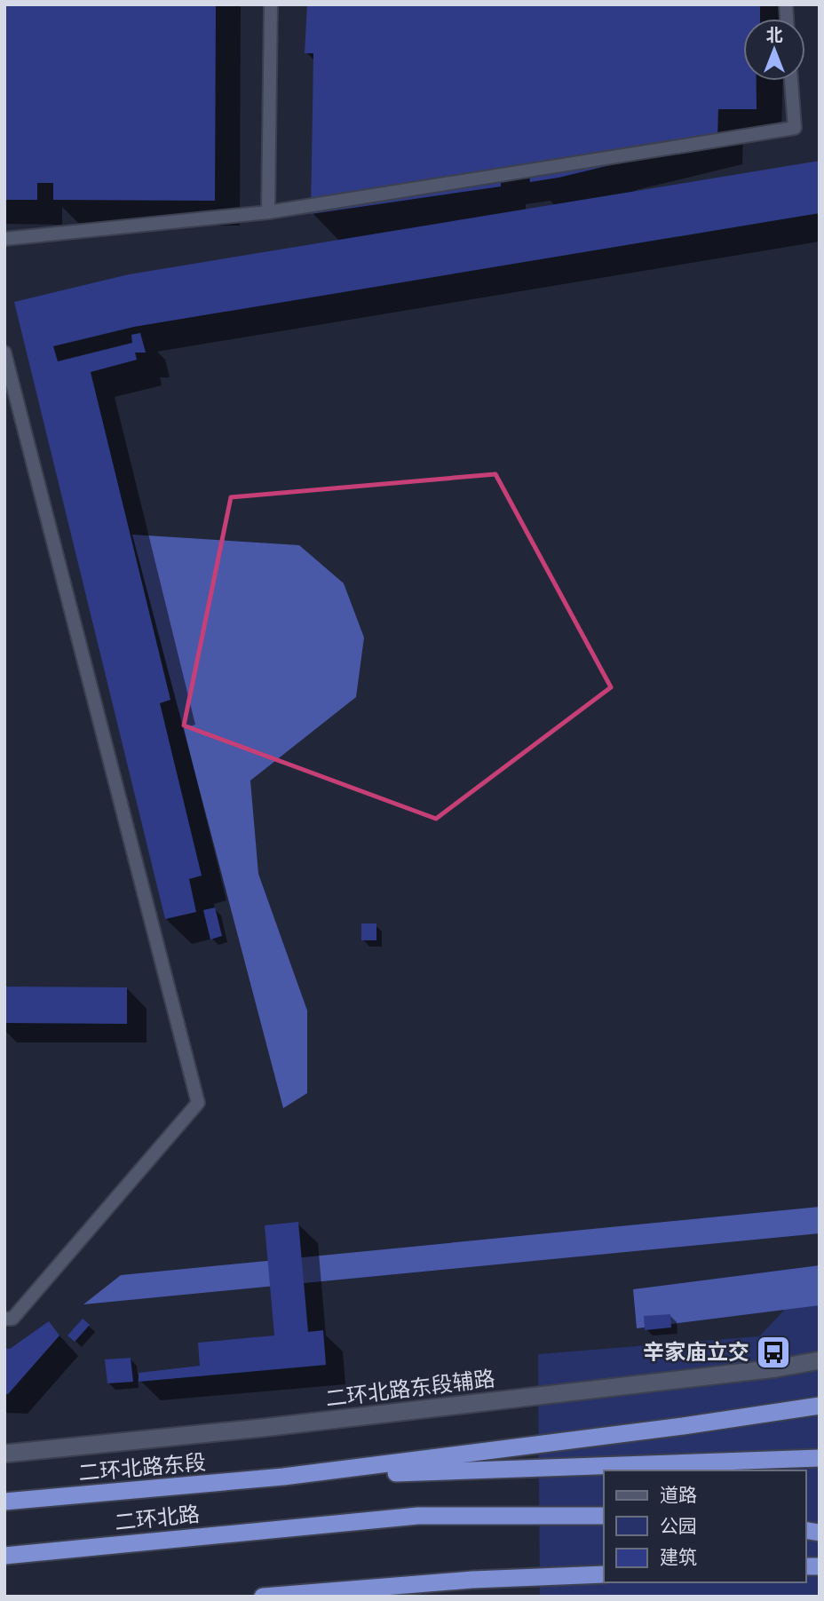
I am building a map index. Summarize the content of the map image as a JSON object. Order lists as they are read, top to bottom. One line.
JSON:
{"streets":{"highway":["二环北路东段","二环北路"],"main road":["二环北路东段辅路"]},"places":{"bus stop":["辛家庙立交"]},"legend":["道路","公园","建筑"],"north":"top"}
